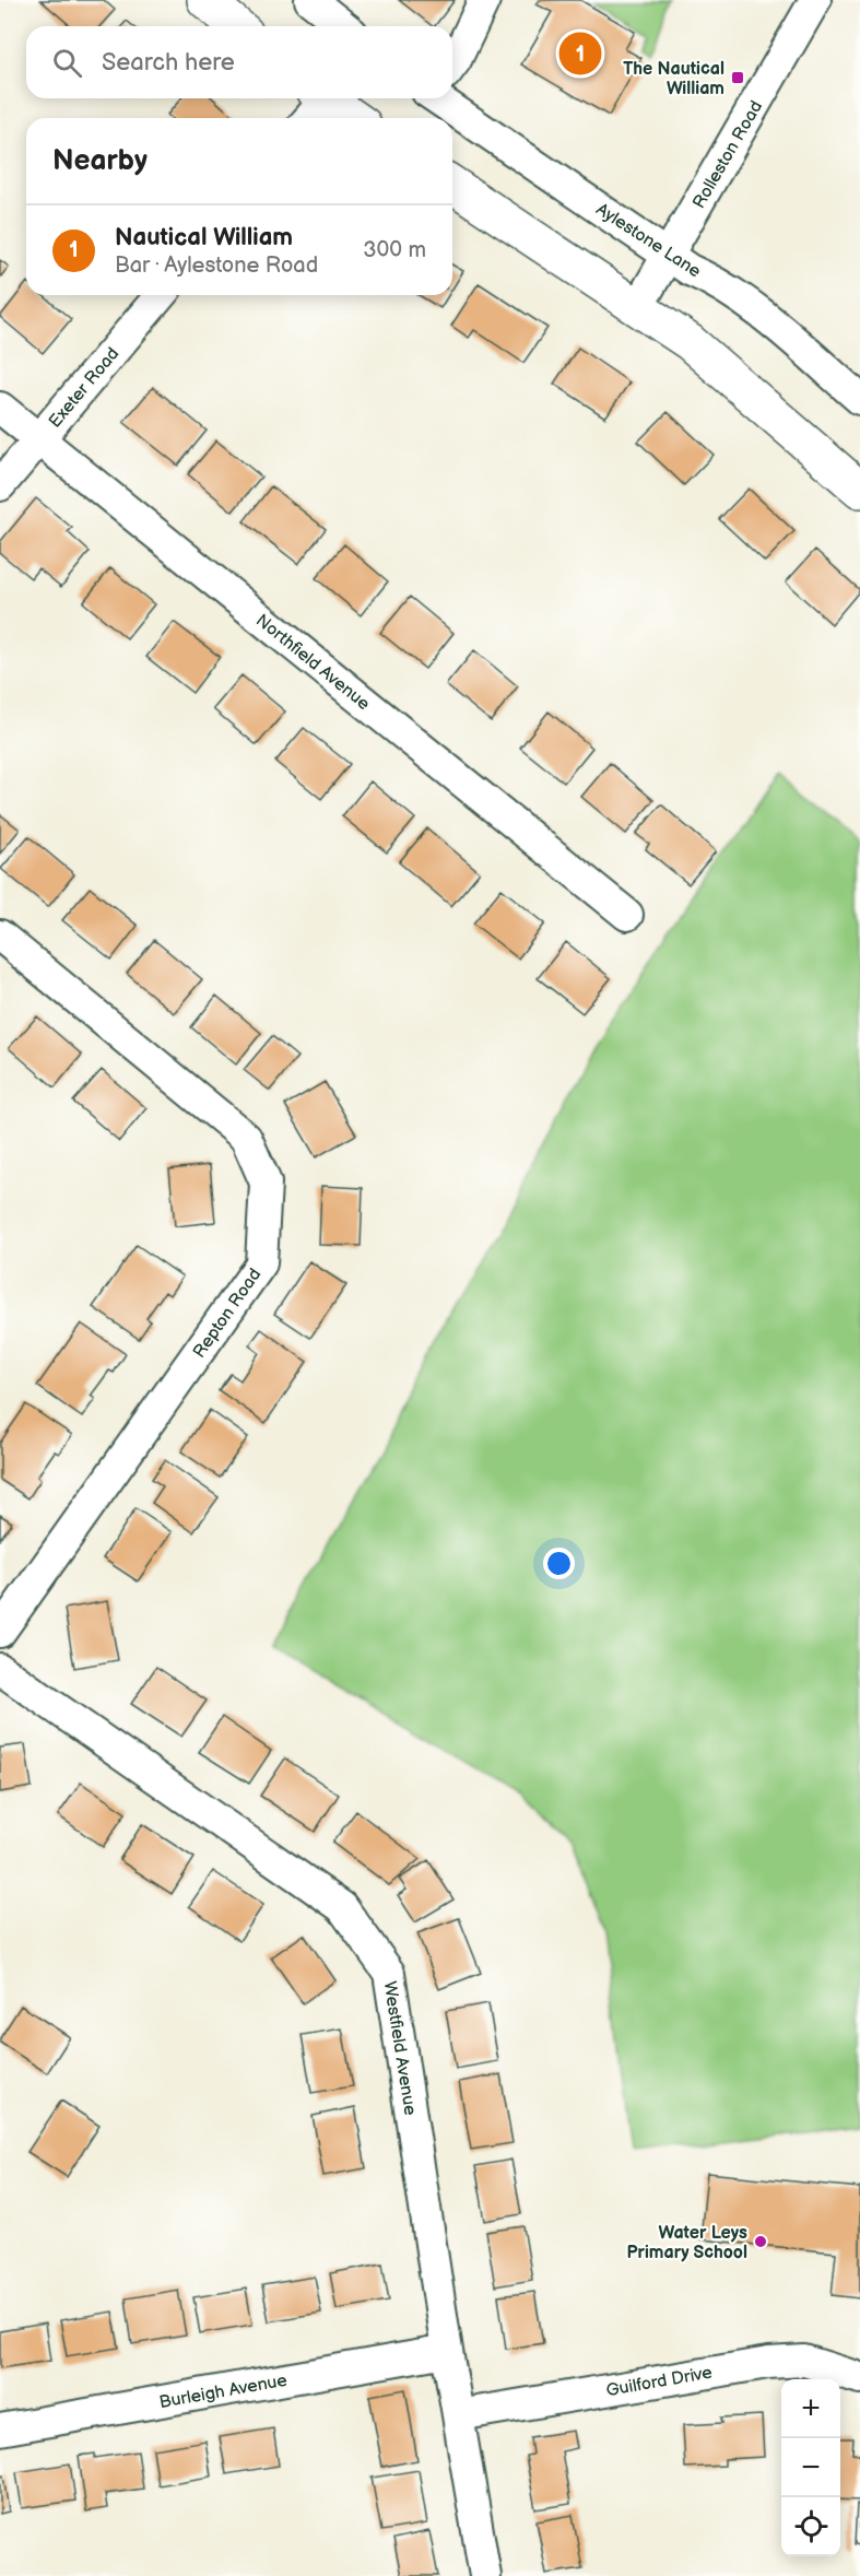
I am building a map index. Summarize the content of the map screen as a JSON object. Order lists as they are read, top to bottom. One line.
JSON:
{"streets":{"street":["Rolleston Road","Aylestone Lane","Exeter Road","Northfield Avenue","Repton Road","Westfield Avenue","Guilford Drive","Burleigh Avenue"]},"crossings":[["Rolleston Road","Aylestone Lane"],["Exeter Road","Northfield Avenue"],["Westfield Avenue","Guilford Drive"],["Westfield Avenue","Burleigh Avenue"]],"places":{"transit":["The Nautical William"],"other":["Water Leys Primary School"]},"page":{"search":"Search here","pins":"1","heading":"Nearby","list":[{"mark":"1","name":"Nautical William","note":"Bar · Aylestone Road","value":"300 m"}],"map_buttons":["+","−"]}}
